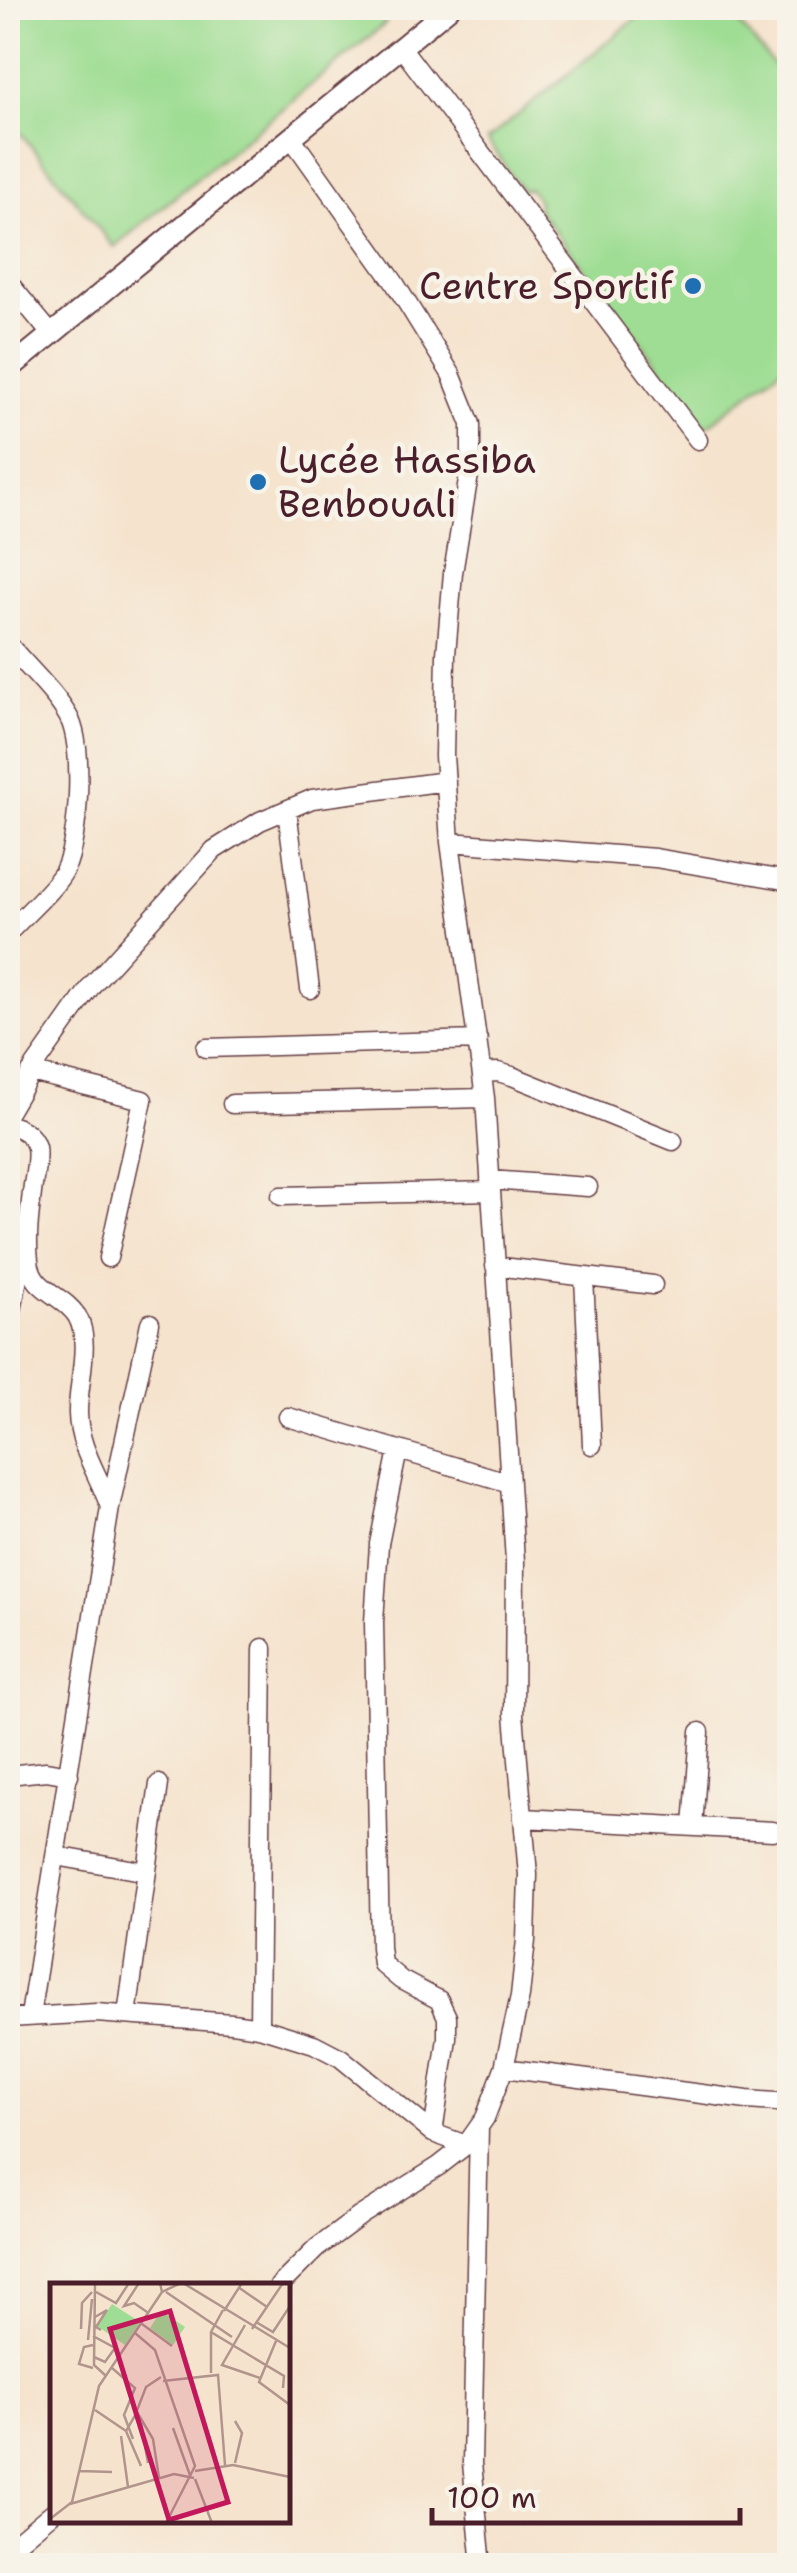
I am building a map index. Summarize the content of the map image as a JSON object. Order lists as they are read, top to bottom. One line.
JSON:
{"places":["Centre Sportif","Lycée Hassiba Benbouali"],"scale_bar":"100 m"}
